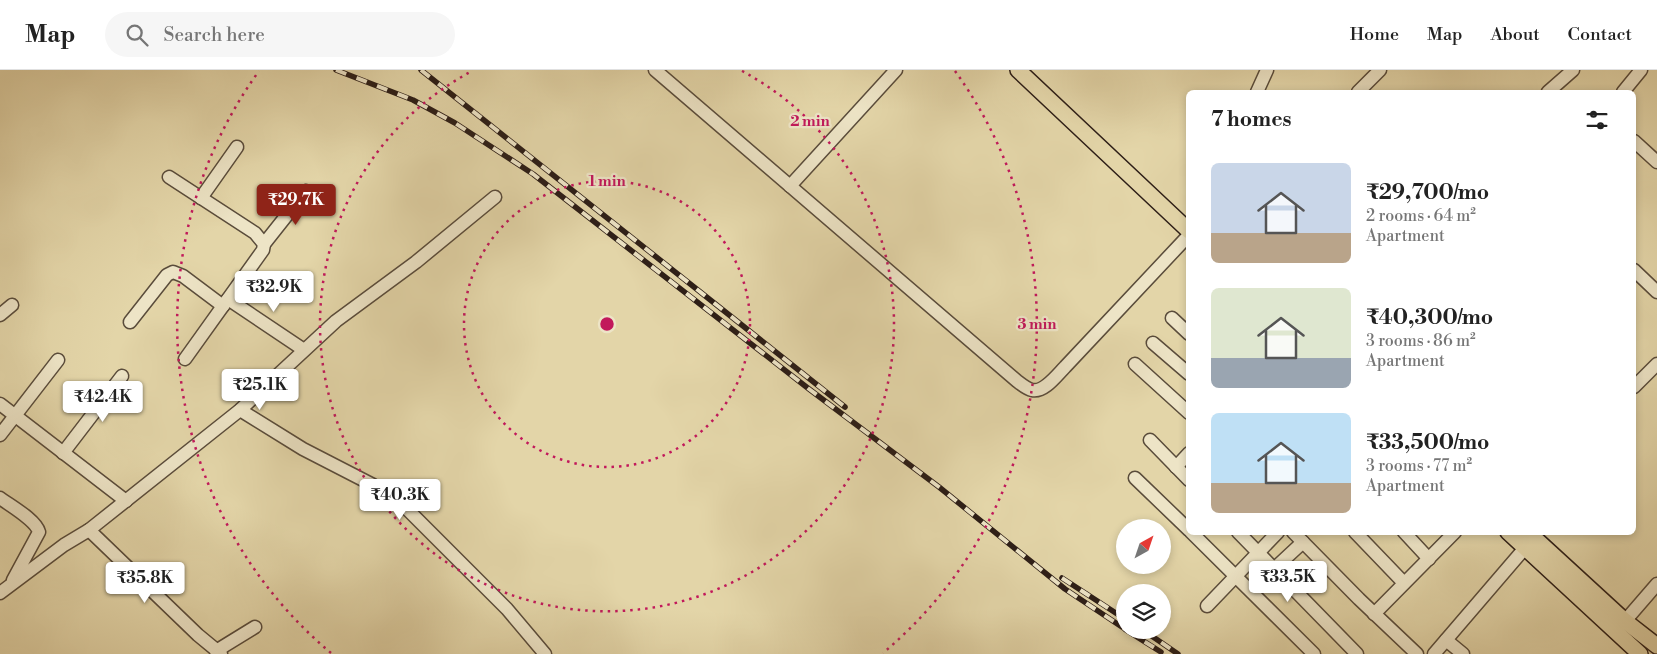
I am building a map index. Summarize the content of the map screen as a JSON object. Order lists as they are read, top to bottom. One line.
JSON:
{"north":"top right","page":{"header":"Map","search":"Search here","nav":["Home","Map","About","Contact"],"heading":"7 homes","list":[{"name":"₹29,700/mo","note":"2 rooms · 64 m² · Apartment"},{"name":"₹40,300/mo","note":"3 rooms · 86 m² · Apartment"},{"name":"₹33,500/mo","note":"3 rooms · 77 m² · Apartment"}],"price":["₹29.7K","₹32.9K","₹25.1K","₹42.4K","₹40.3K","₹33.5K","₹35.8K"]},"rings":["2 min","1 min","3 min"]}
